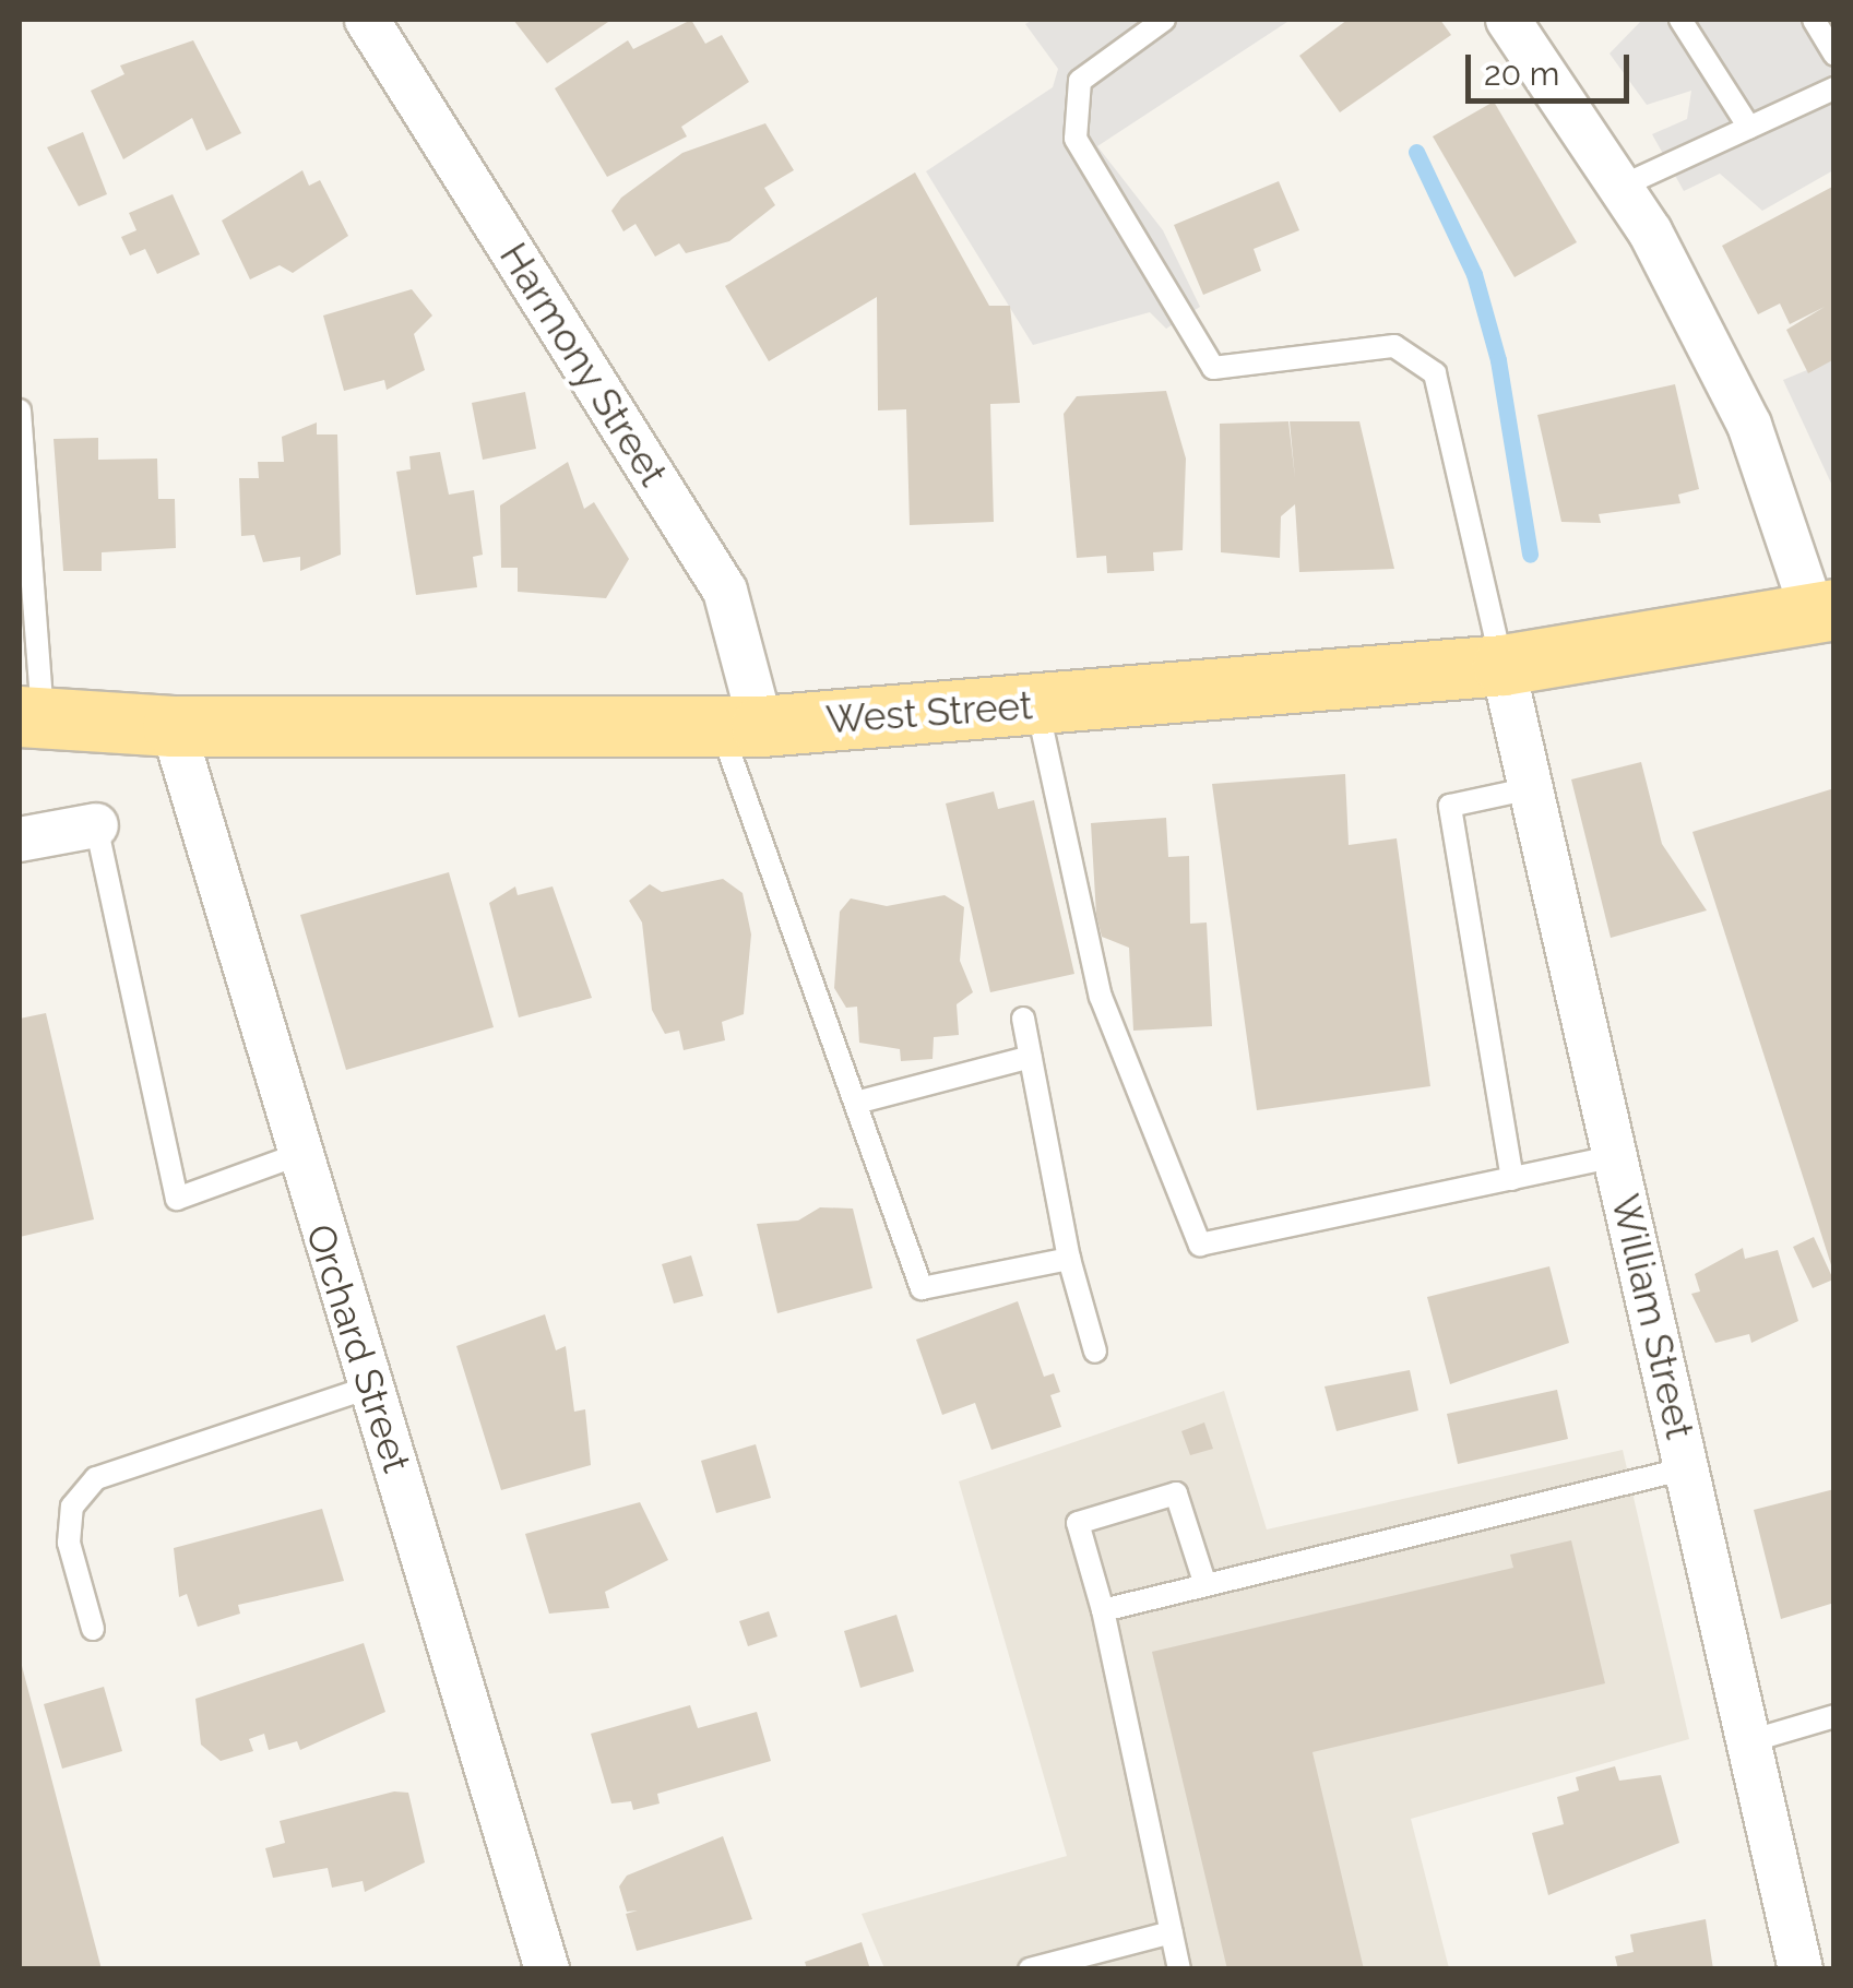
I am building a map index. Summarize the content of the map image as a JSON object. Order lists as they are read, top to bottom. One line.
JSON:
{"streets":{"main road":["West Street"],"street":["Harmony Street","William Street","Orchard Street"]},"crossings":[["Harmony Street","West Street"],["West Street","William Street"],["West Street","Orchard Street"]],"scale_bar":"20 m"}
